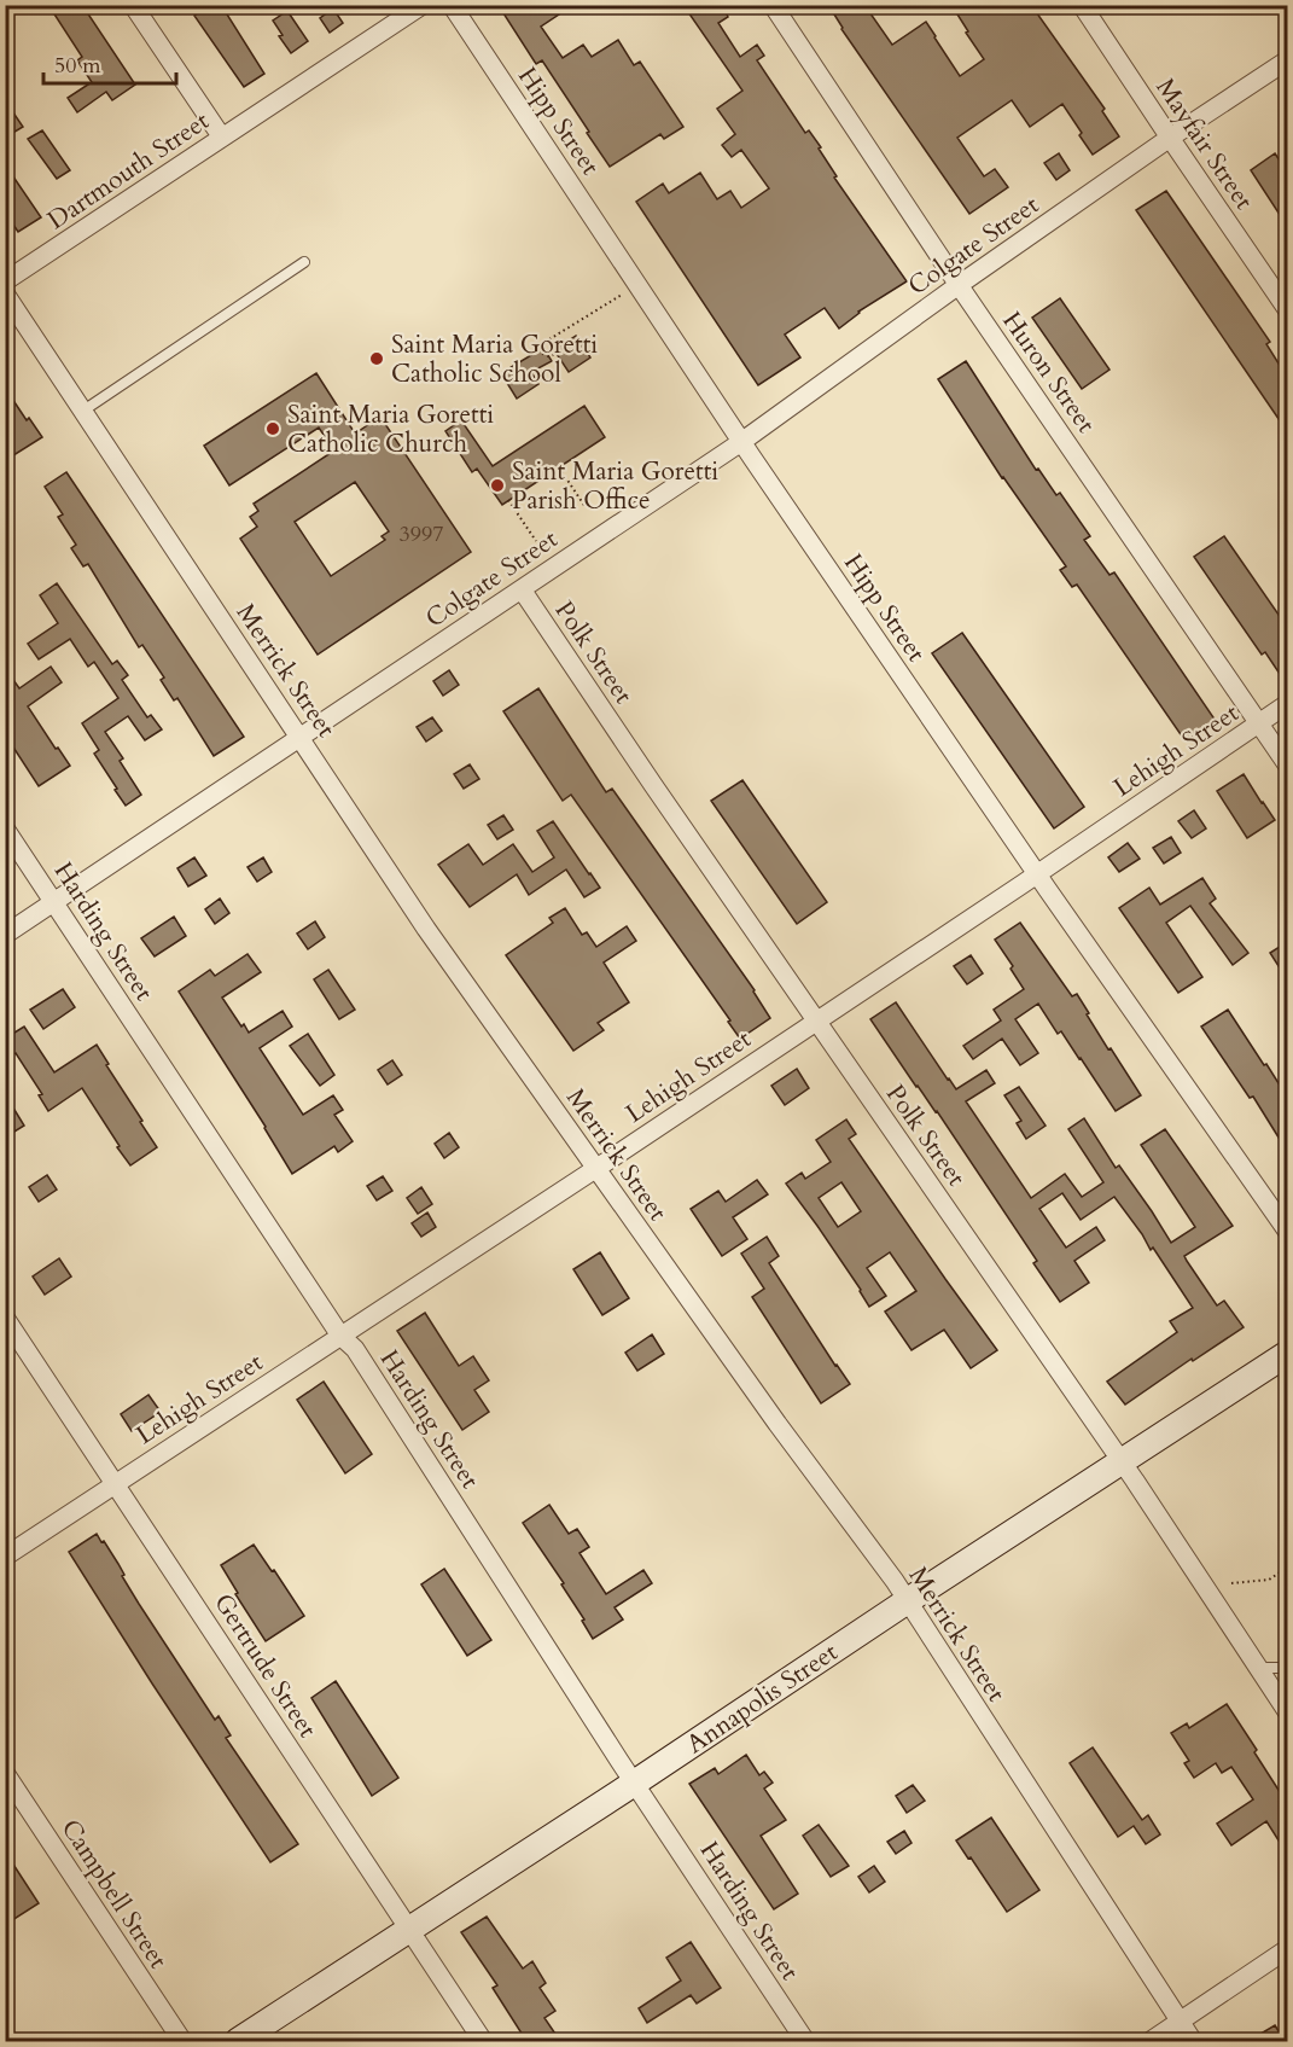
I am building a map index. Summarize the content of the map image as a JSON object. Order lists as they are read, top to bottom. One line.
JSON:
{"streets":{"street":["Hipp Street","Mayfair Street","Dartmouth Street","Colgate Street","Huron Street","Polk Street","Merrick Street","Lehigh Street","Harding Street","Gertrude Street","Annapolis Street","Campbell Street"]},"crossings":[["Hipp Street","Colgate Street"],["Hipp Street","Lehigh Street"],["Mayfair Street","Colgate Street"],["Colgate Street","Huron Street"],["Colgate Street","Polk Street"],["Colgate Street","Merrick Street"],["Colgate Street","Harding Street"],["Huron Street","Lehigh Street"],["Polk Street","Lehigh Street"],["Polk Street","Annapolis Street"],["Merrick Street","Lehigh Street"],["Merrick Street","Annapolis Street"],["Lehigh Street","Harding Street"],["Lehigh Street","Gertrude Street"],["Harding Street","Annapolis Street"],["Gertrude Street","Annapolis Street"]],"places":["Saint Maria Goretti Catholic School","Saint Maria Goretti Catholic Church","Saint Maria Goretti Parish Office"],"house_numbers":["3997"],"scale_bar":"50 m"}
